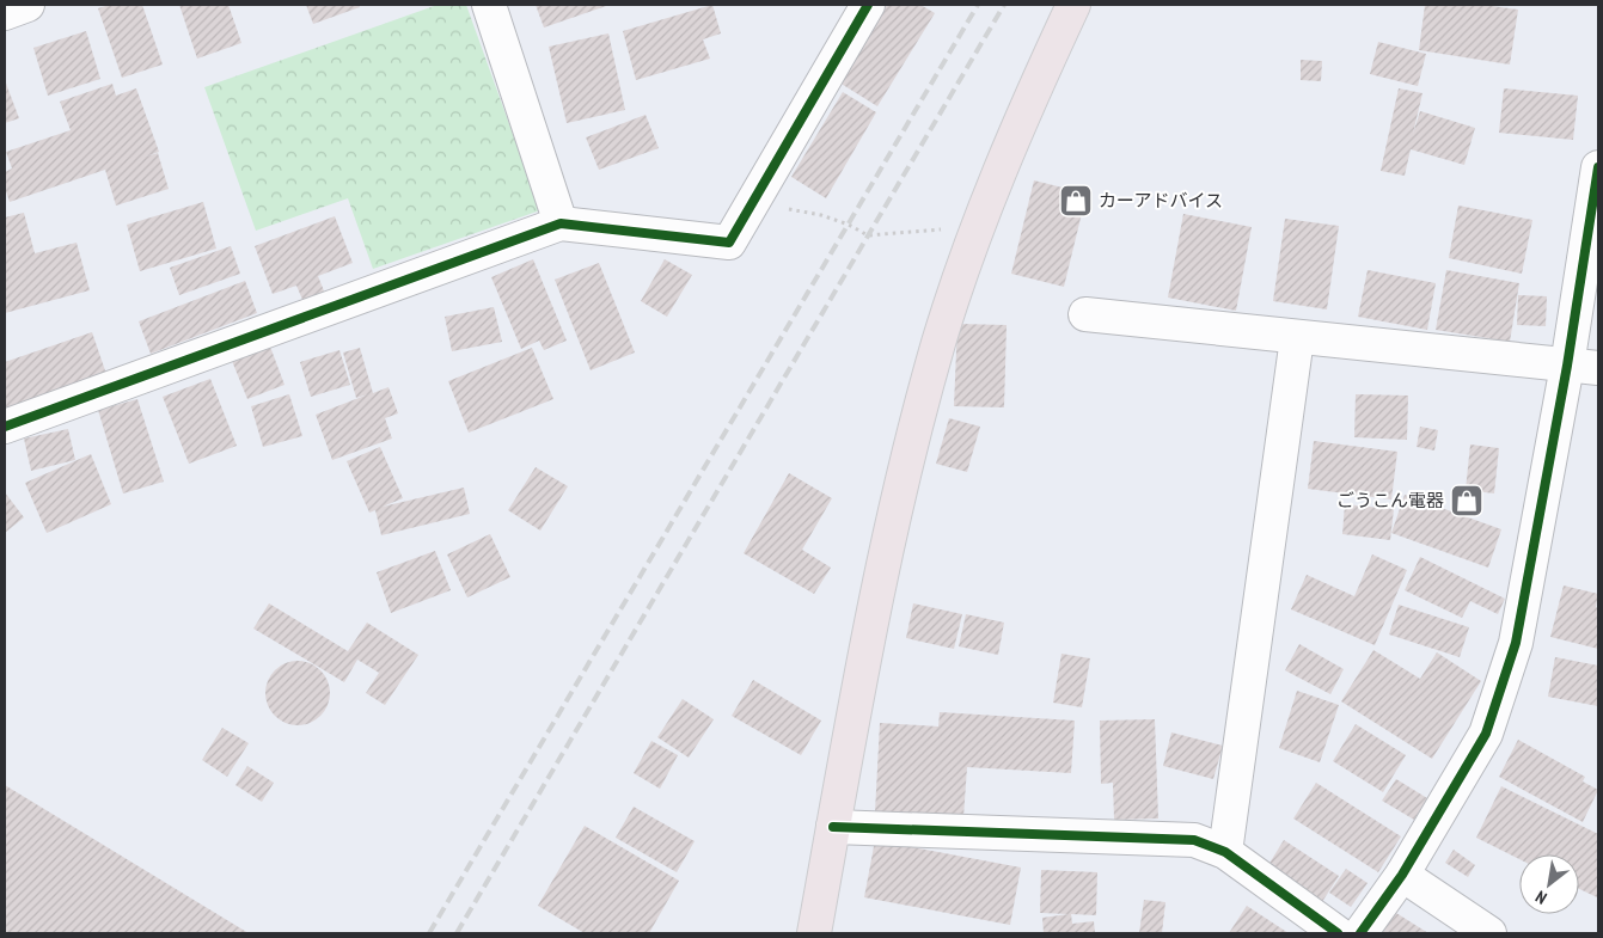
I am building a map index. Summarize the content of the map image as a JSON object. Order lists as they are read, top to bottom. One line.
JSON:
{"places":{"shop":["カーアドバイス","ごうこん電器"]},"north":"bottom left"}
